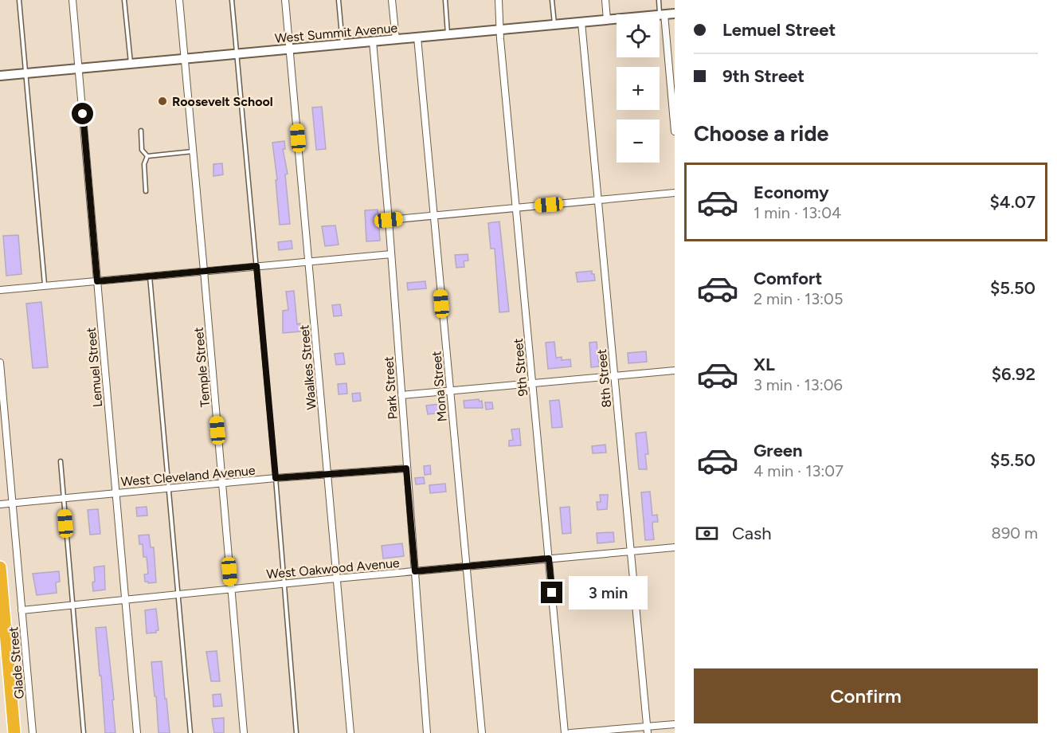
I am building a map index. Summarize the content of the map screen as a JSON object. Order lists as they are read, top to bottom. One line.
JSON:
{"streets":{"street":["West Summit Avenue","Lemuel Street","Temple Street","Waalkes Street","9th Street","8th Street","Mona Street","Park Street","West Cleveland Avenue","West Oakwood Avenue","Glade Street"]},"crossings":[["West Summit Avenue","Lemuel Street"],["West Summit Avenue","Temple Street"],["West Summit Avenue","Waalkes Street"],["West Summit Avenue","9th Street"],["West Summit Avenue","8th Street"],["West Summit Avenue","Mona Street"],["West Summit Avenue","Park Street"],["Lemuel Street","West Cleveland Avenue"],["Lemuel Street","West Oakwood Avenue"],["Temple Street","West Cleveland Avenue"],["Temple Street","West Oakwood Avenue"],["Waalkes Street","West Cleveland Avenue"],["Waalkes Street","West Oakwood Avenue"],["9th Street","West Oakwood Avenue"],["8th Street","West Oakwood Avenue"],["Mona Street","West Oakwood Avenue"],["Park Street","West Cleveland Avenue"],["Park Street","West Oakwood Avenue"],["West Cleveland Avenue","Glade Street"],["West Oakwood Avenue","Glade Street"]],"places":["Roosevelt School"],"page":{"banner":["Lemuel Street","9th Street"],"map_buttons":["+","−"],"heading":"Choose a ride","list":[{"name":"Economy","note":"1 min · 13:04","value":"$4.07"},{"name":"Comfort","note":"2 min · 13:05","value":"$5.50"},{"name":"XL","note":"3 min · 13:06","value":"$6.92"},{"name":"Green","note":"4 min · 13:07","value":"$5.50"}],"pay":["Cash","890 m"],"bubble":"3 min","buttons":"Confirm"}}
